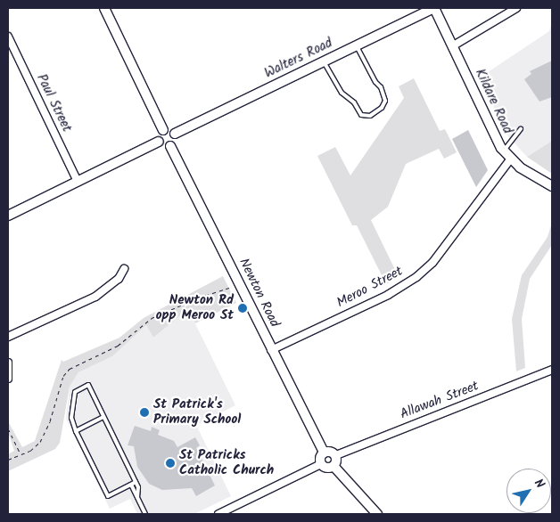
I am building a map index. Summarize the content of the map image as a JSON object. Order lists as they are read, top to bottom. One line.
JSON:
{"streets":{"main road":["Walters Road","Kildare Road","Newton Road"],"street":["Paul Street","Meroo Street","Allawah Street"]},"crossings":[["Walters Road","Kildare Road"],["Walters Road","Newton Road"],["Kildare Road","Meroo Street"],["Meroo Street","Newton Road"],["Newton Road","Allawah Street"]],"places":["Newton Rd opp Meroo St","St Patrick's Primary School","St Patricks Catholic Church"],"north":"top right"}
